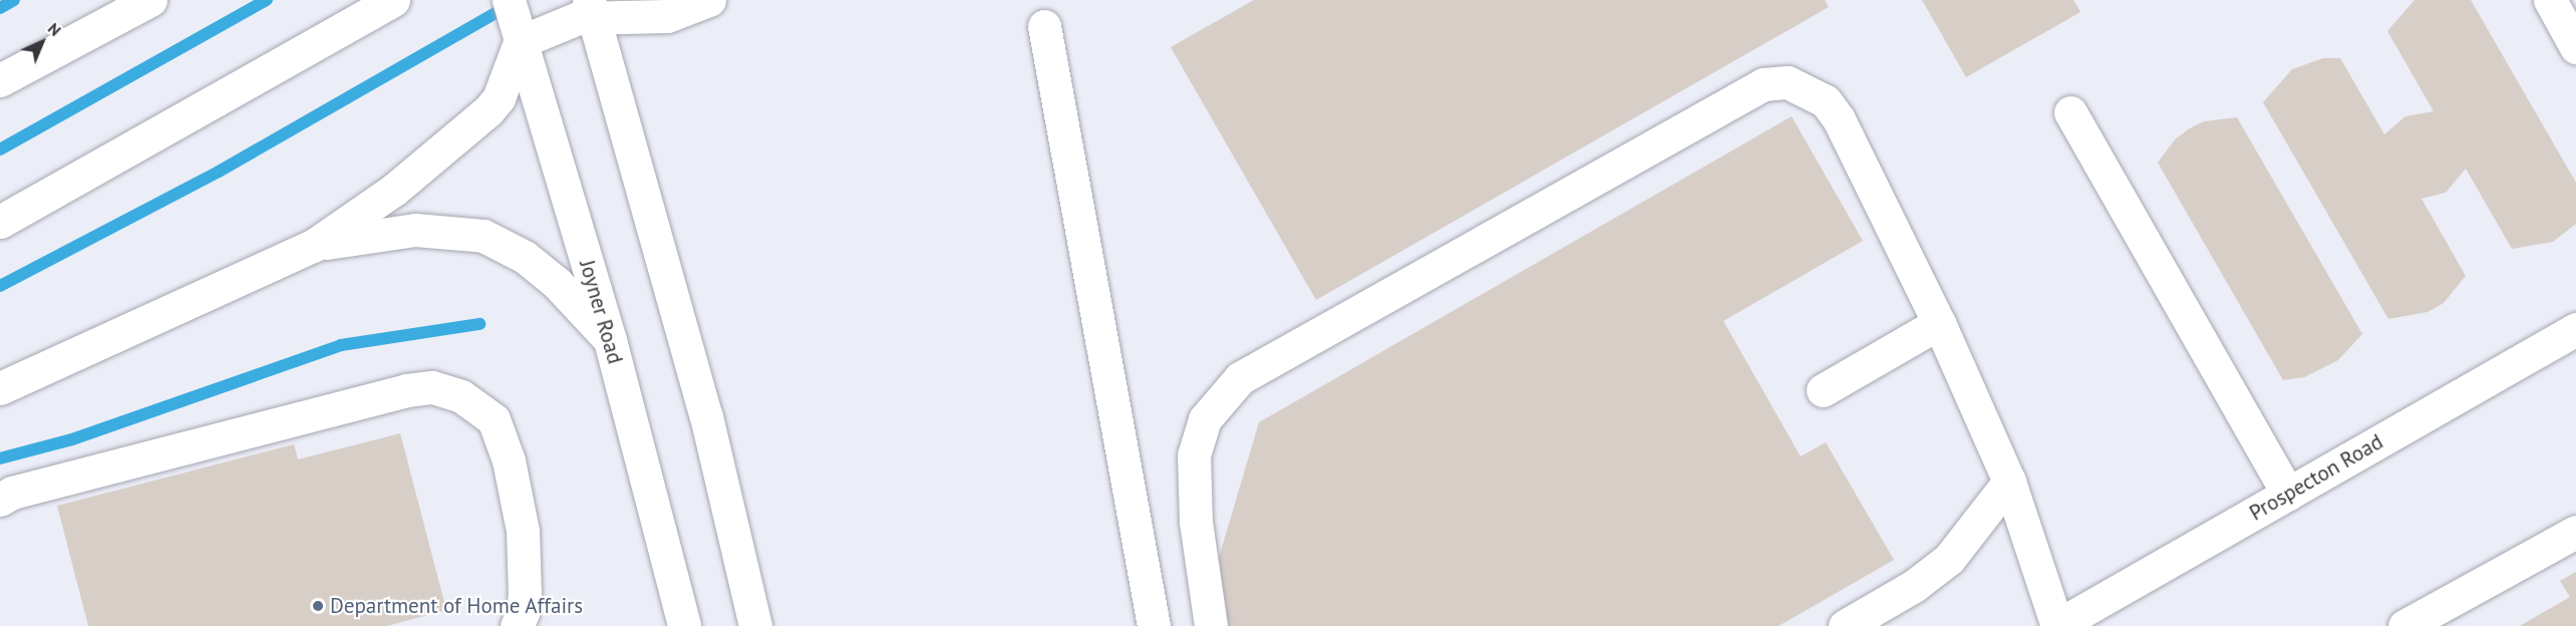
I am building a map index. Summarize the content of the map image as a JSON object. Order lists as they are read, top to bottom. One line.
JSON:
{"streets":{"main road":["Joyner Road","Prospecton Road"]},"places":["Department of Home Affairs"],"north":"top right"}
